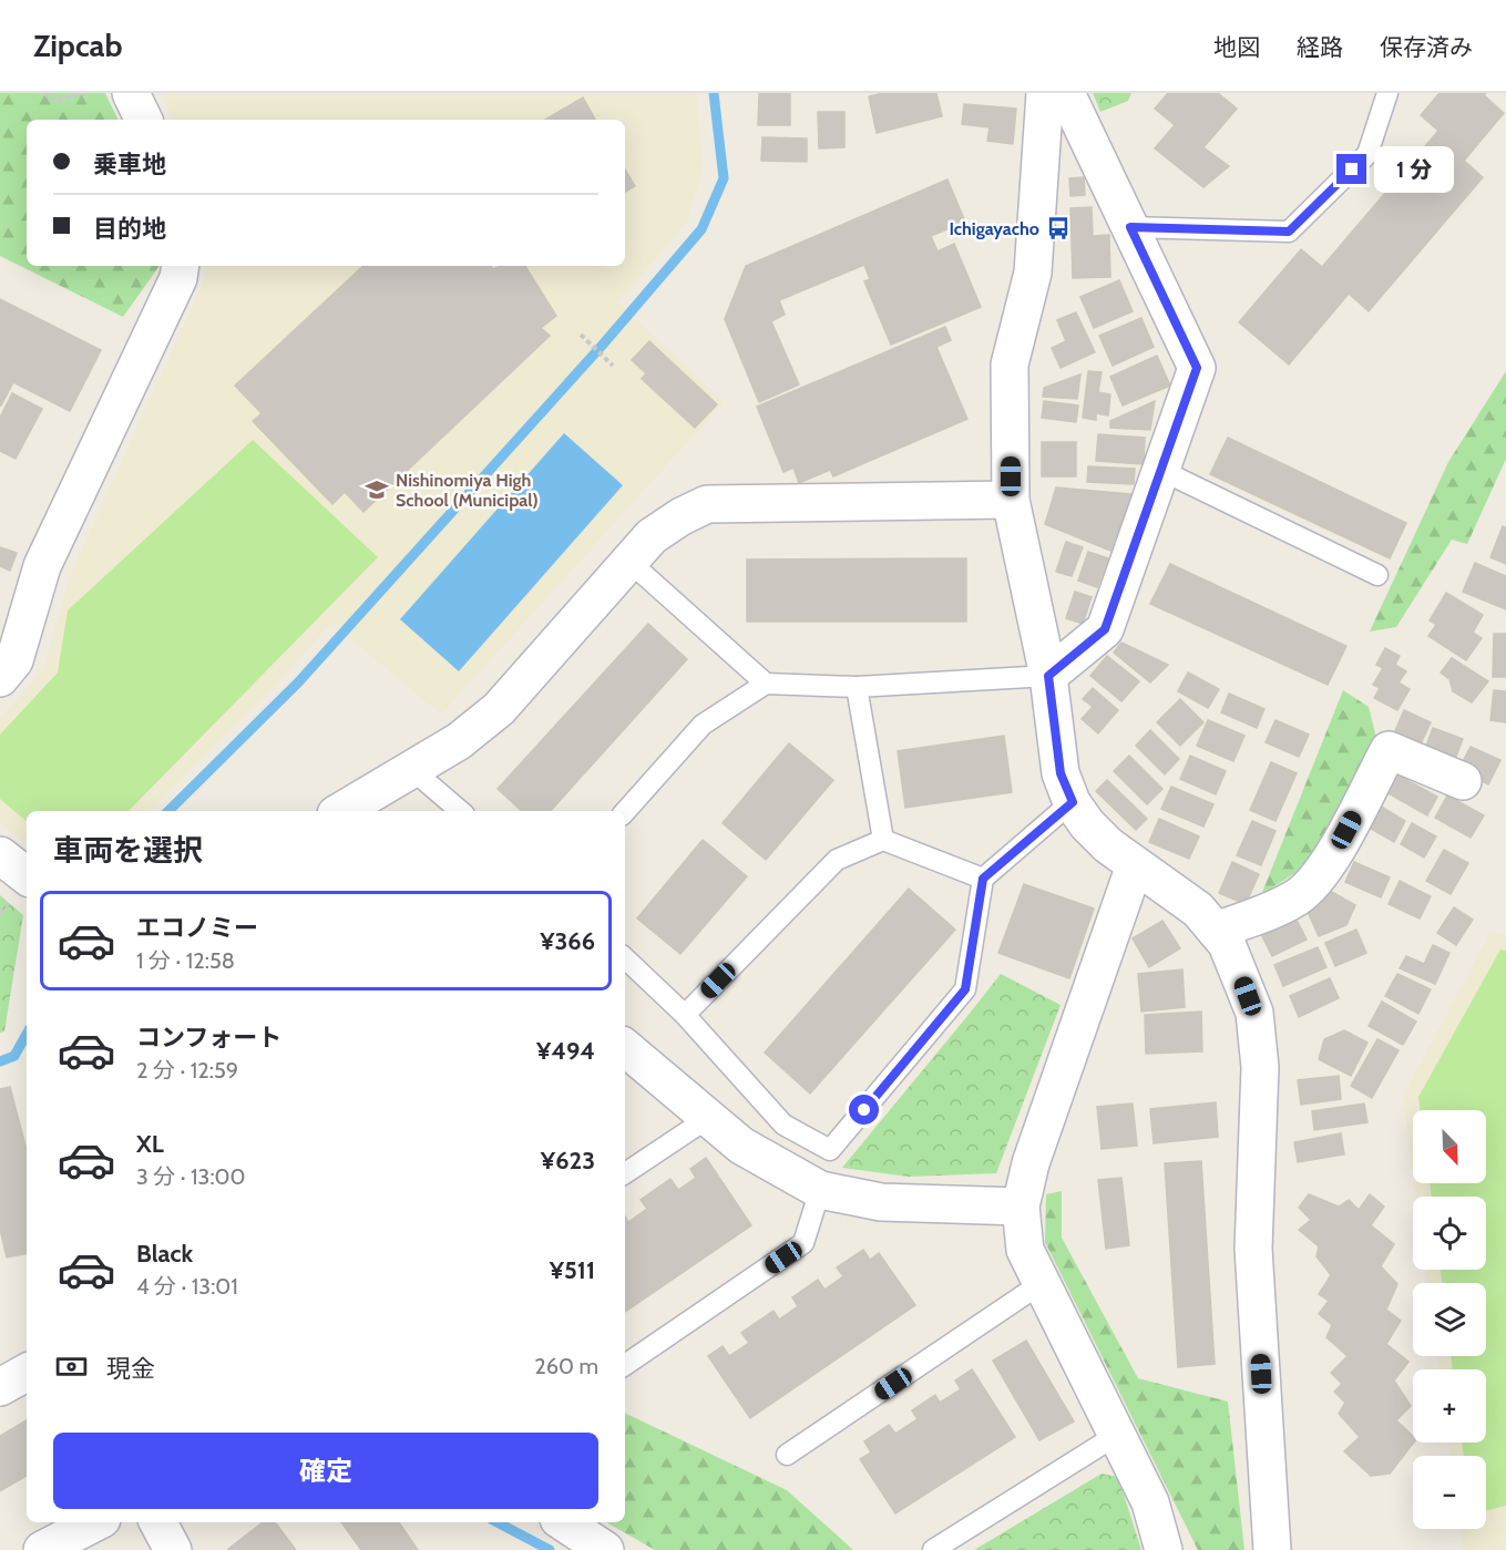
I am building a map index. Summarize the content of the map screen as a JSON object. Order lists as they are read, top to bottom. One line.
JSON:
{"places":{"bus stop":["Ichigayacho"],"school or university":["Nishinomiya High School (Municipal)"]},"north":"bottom right","page":{"header":"Zipcab","nav":["地図","経路","保存済み"],"banner":["乗車地","目的地"],"bubble":"1 分","heading":"車両を選択","list":[{"name":"エコノミー","note":"1 分 · 12:58","value":"¥366"},{"name":"コンフォート","note":"2 分 · 12:59","value":"¥494"},{"name":"XL","note":"3 分 · 13:00","value":"¥623"},{"name":"Black","note":"4 分 · 13:01","value":"¥511"}],"map_buttons":["+","−"],"pay":["現金","260 m"],"buttons":"確定"}}
